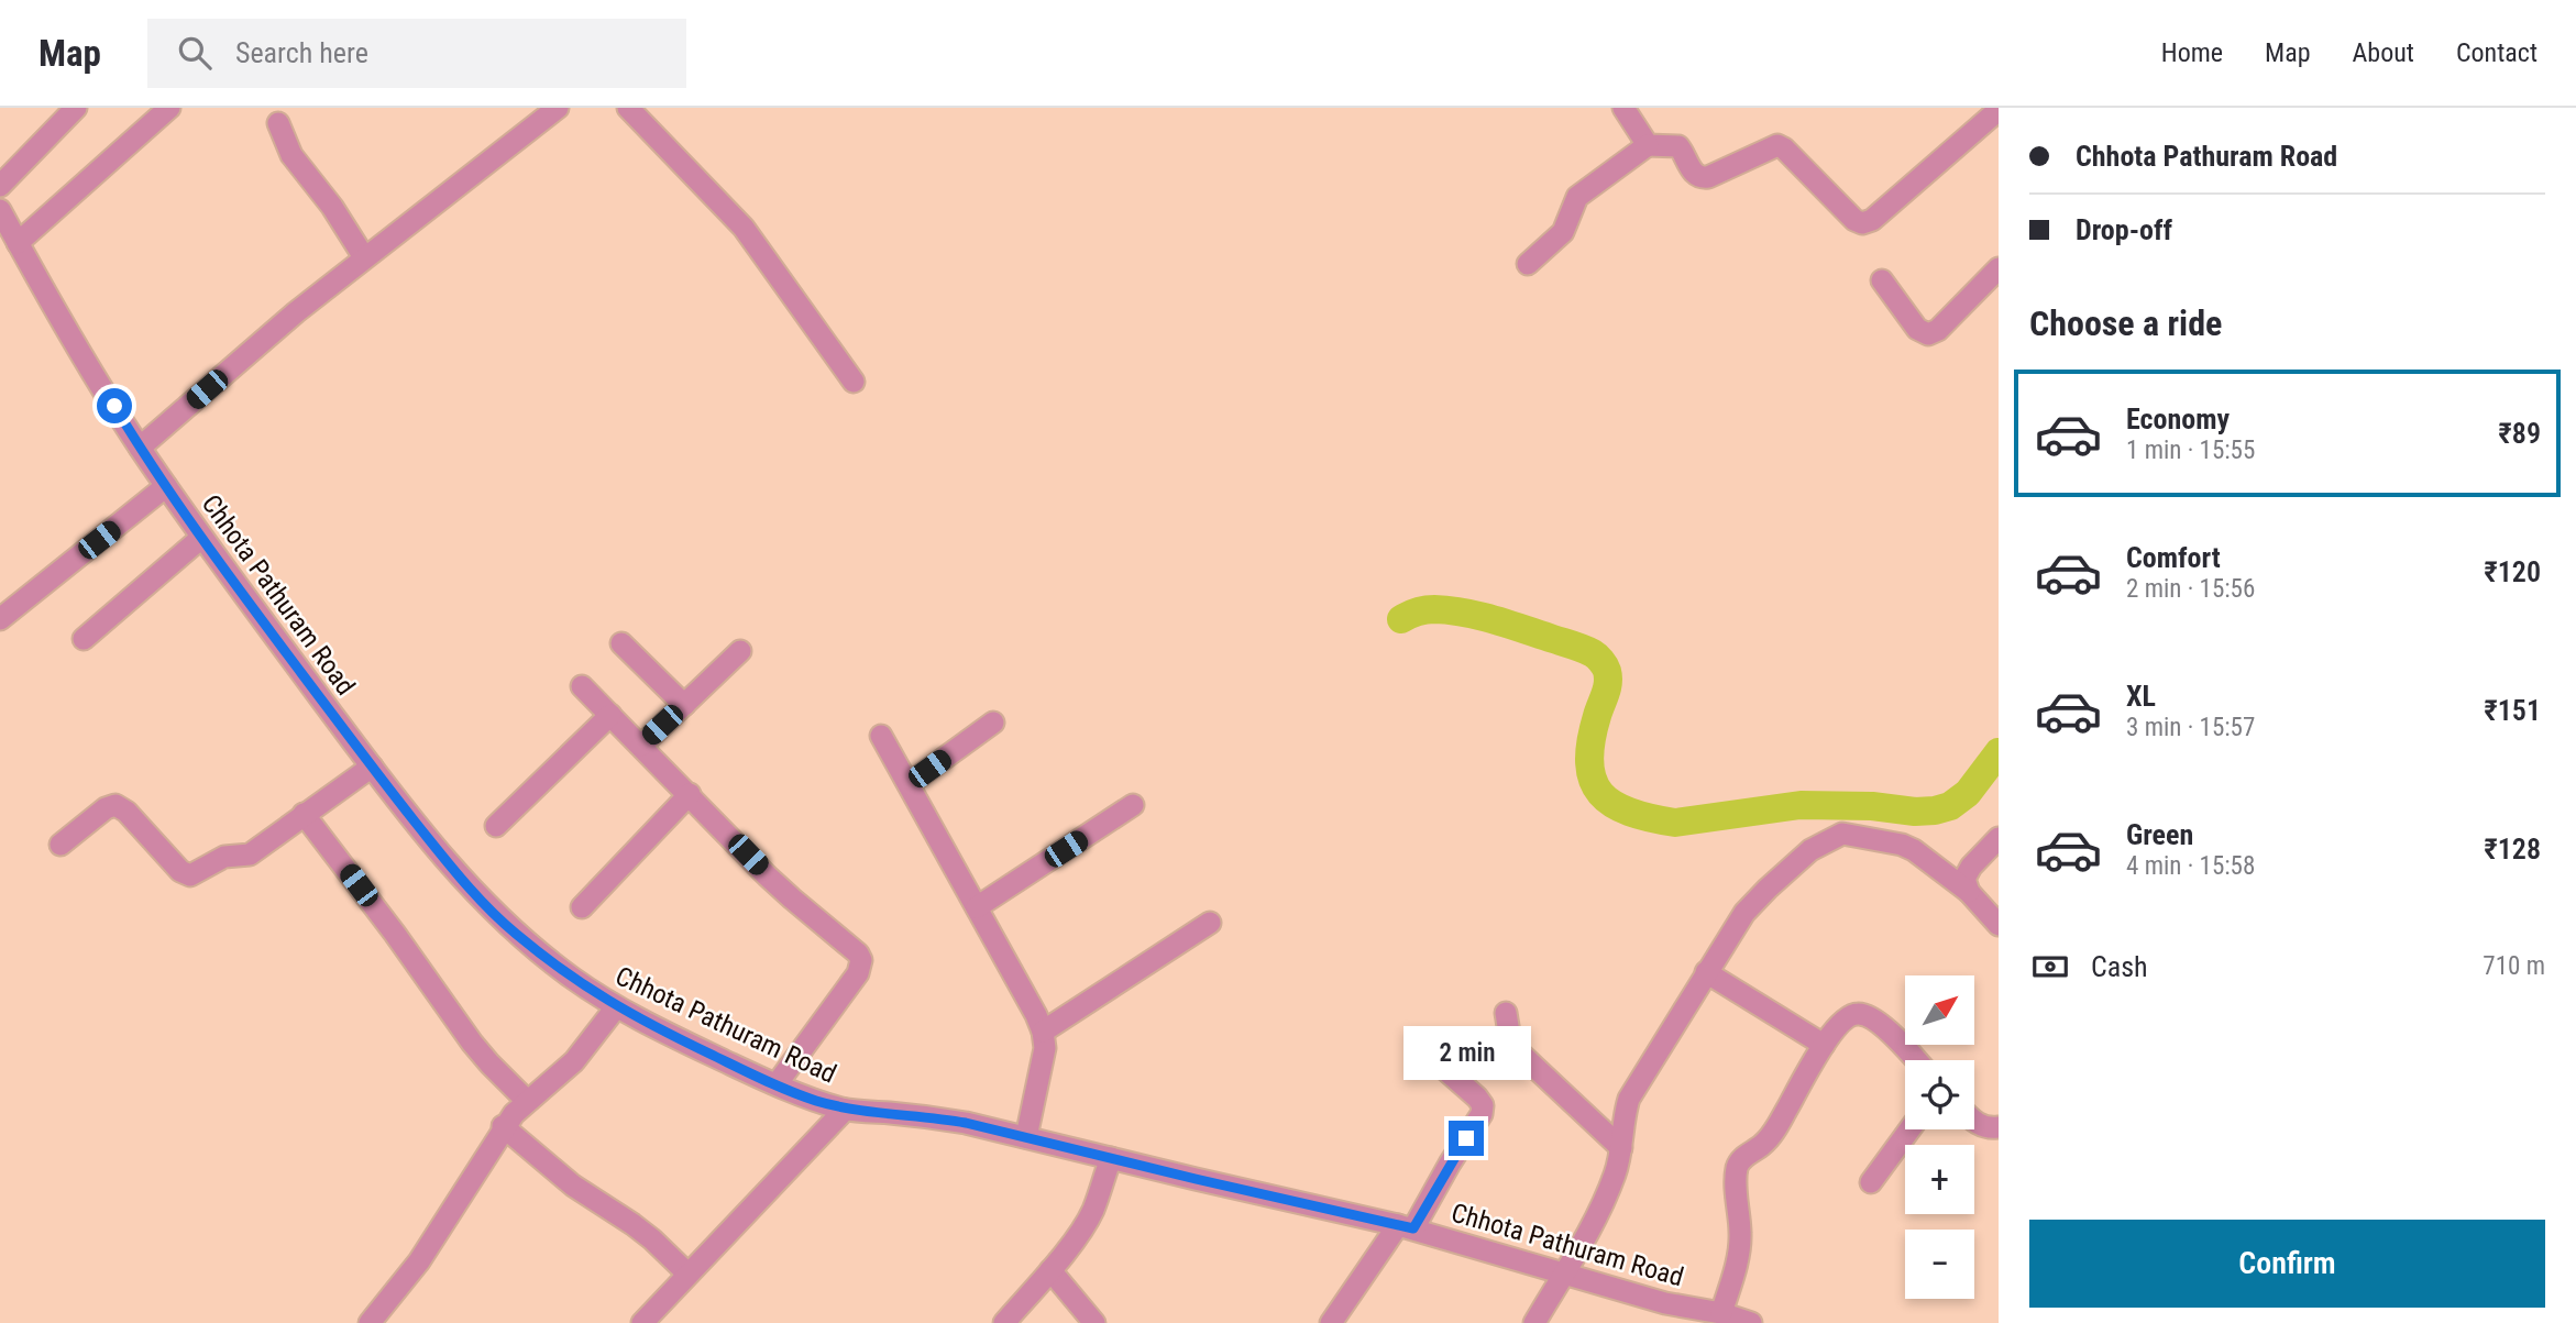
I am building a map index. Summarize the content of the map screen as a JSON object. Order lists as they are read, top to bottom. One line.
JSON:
{"streets":{"street":["Chhota Pathuram Road"]},"north":"top right","page":{"header":"Map","search":"Search here","nav":["Home","Map","About","Contact"],"banner":["Chhota Pathuram Road","Drop-off"],"heading":"Choose a ride","list":[{"name":"Economy","note":"1 min · 15:55","value":"₹89"},{"name":"Comfort","note":"2 min · 15:56","value":"₹120"},{"name":"XL","note":"3 min · 15:57","value":"₹151"},{"name":"Green","note":"4 min · 15:58","value":"₹128"}],"pay":["Cash","710 m"],"map_buttons":["+","−"],"bubble":"2 min","buttons":"Confirm"}}
